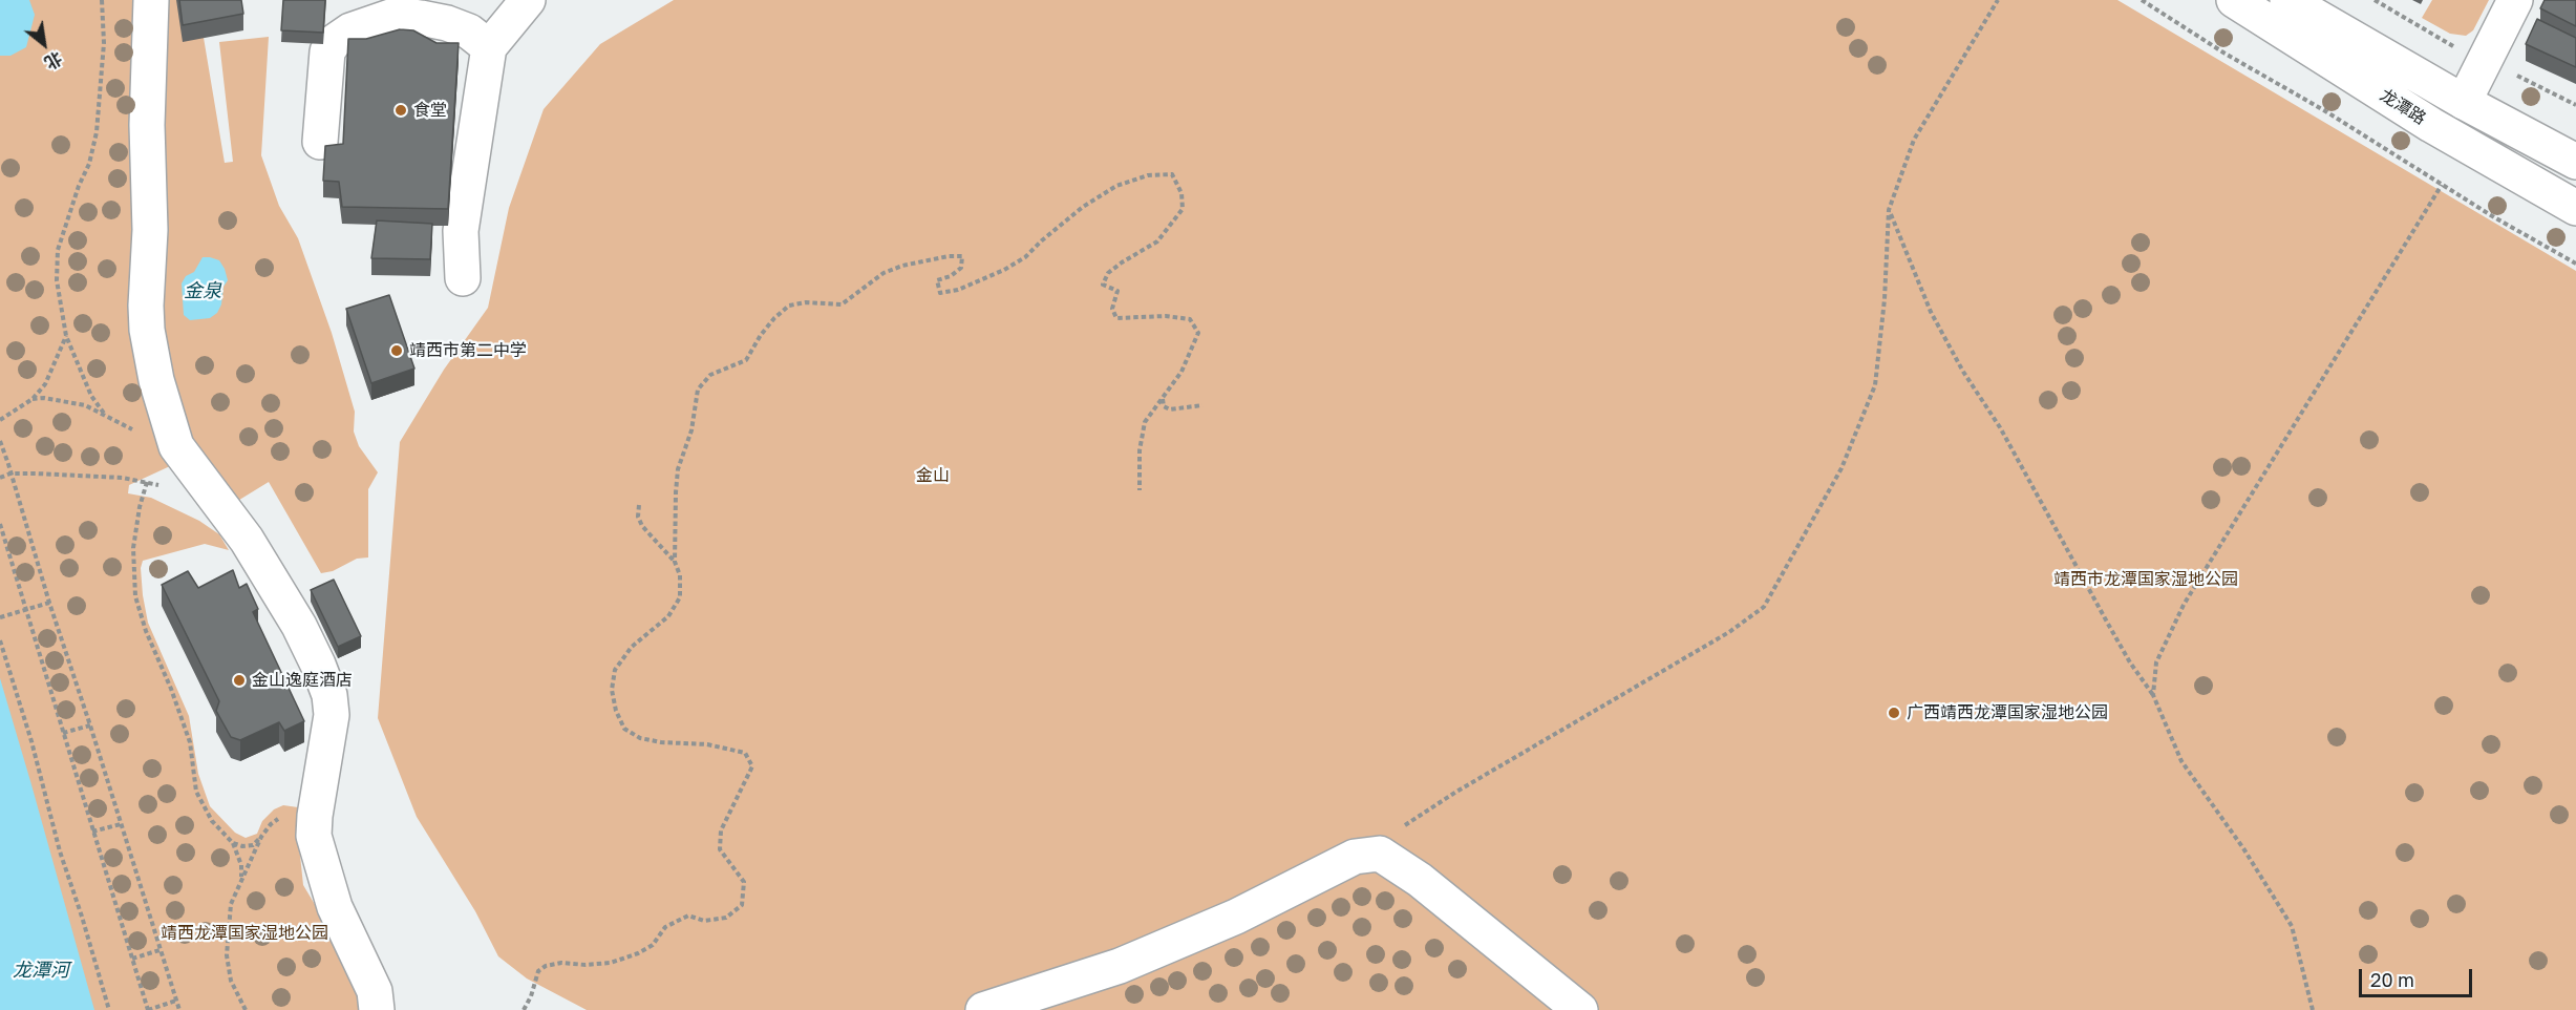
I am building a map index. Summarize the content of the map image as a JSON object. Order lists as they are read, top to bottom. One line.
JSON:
{"streets":{"street":["龙潭路"]},"water":["金泉","龙潭河"],"parks":["金山","靖西市龙潭国家湿地公园","靖西龙潭国家湿地公园"],"places":["食堂","靖西市第二中学","金山逸庭酒店","广西靖西龙潭国家湿地公园"],"scale_bar":"20 m","north":"bottom right"}
